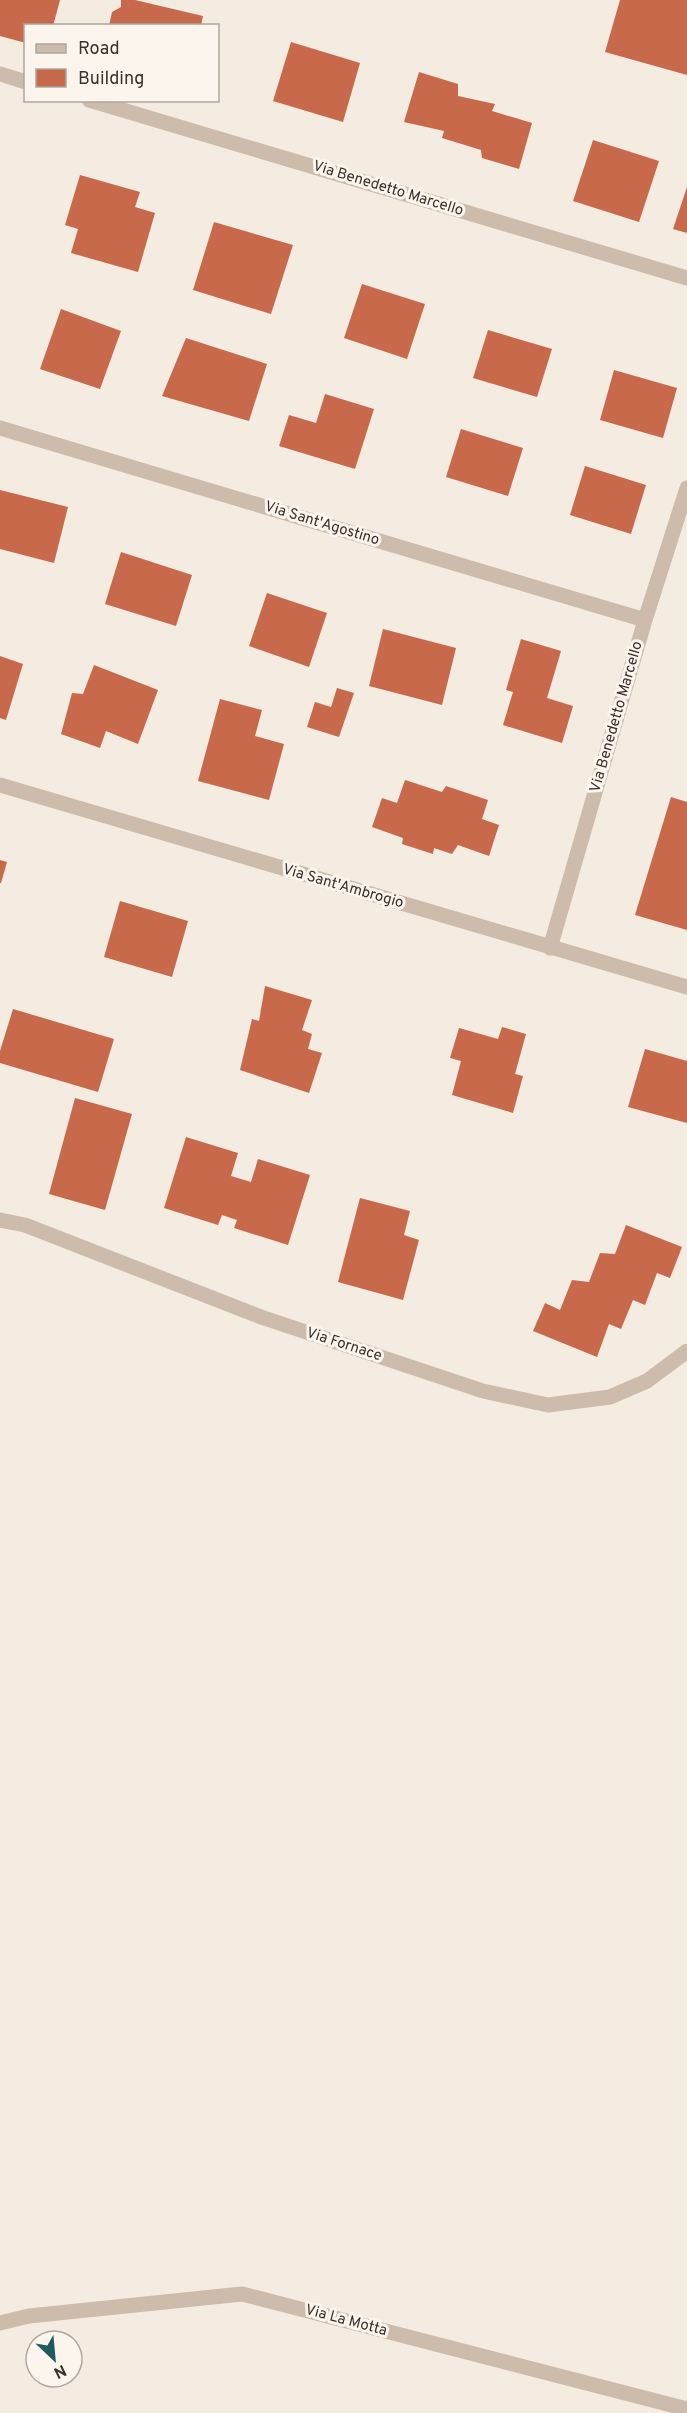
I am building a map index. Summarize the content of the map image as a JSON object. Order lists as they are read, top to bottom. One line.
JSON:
{"streets":{"street":["Via Benedetto Marcello","Via Sant'Agostino","Via Sant'Ambrogio","Via Fornace","Via La Motta"]},"crossings":[["Via Benedetto Marcello","Via Sant'Agostino"],["Via Benedetto Marcello","Via Sant'Ambrogio"]],"legend":["Road","Building"],"north":"bottom right"}
